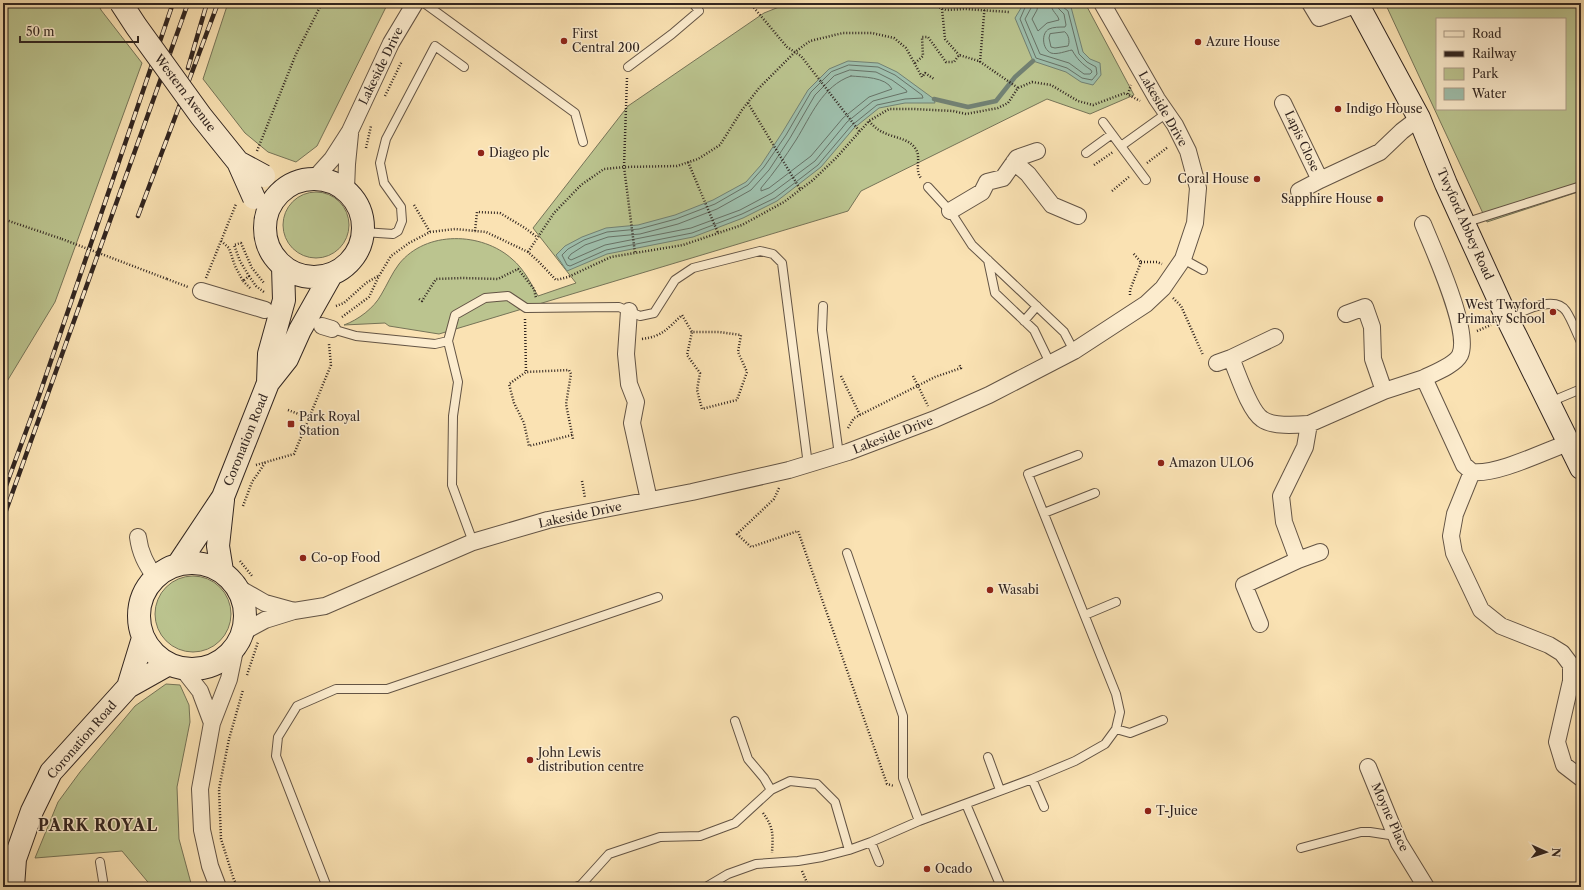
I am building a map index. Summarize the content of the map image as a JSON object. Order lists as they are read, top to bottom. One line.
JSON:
{"streets":{"street":["Lakeside Drive","Western Avenue","Lapis Close","Twyford Abbey Road","Coronation Road","Moyne Place"]},"crossings":[["Lakeside Drive","Western Avenue"],["Lakeside Drive","Coronation Road"],["Western Avenue","Coronation Road"],["Lapis Close","Twyford Abbey Road"]],"districts":["PARK ROYAL"],"places":{"other":["First Central 200","Azure House","Indigo House","Diageo plc","Coral House","Sapphire House","West Twyford Primary School","Amazon ULO6","Co-op Food","Wasabi","John Lewis distribution centre","T-Juice","Ocado"],"transit":["Park Royal Station"]},"legend":["Road","Railway","Park","Water"],"scale_bar":"50 m","north":"right"}
